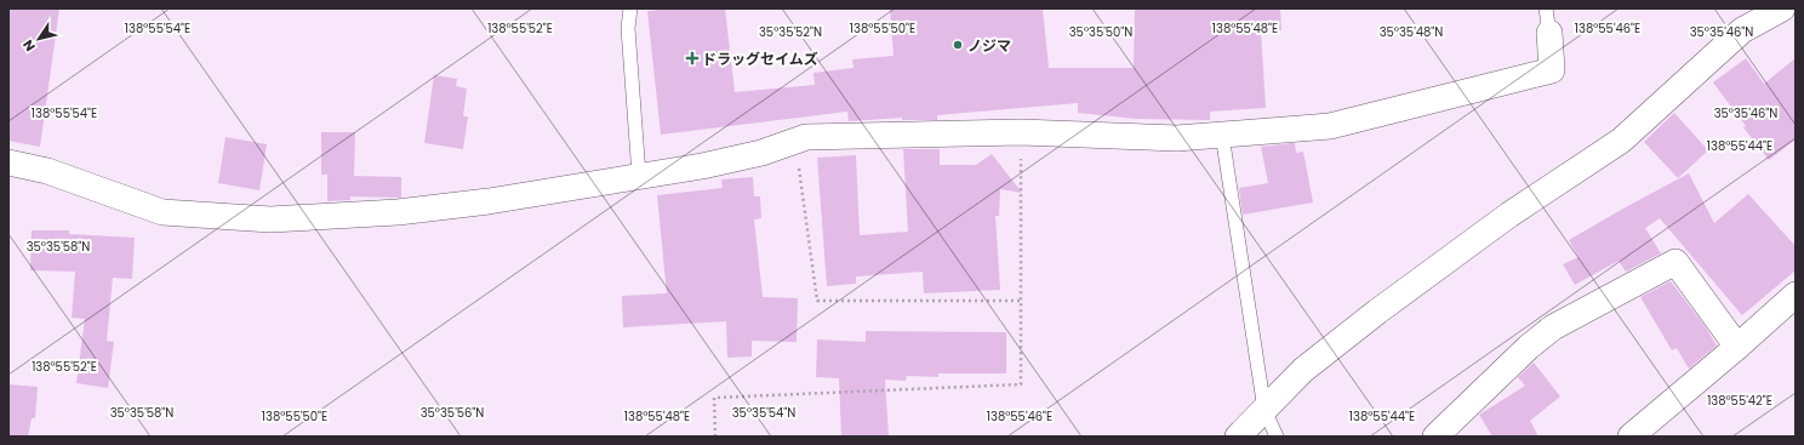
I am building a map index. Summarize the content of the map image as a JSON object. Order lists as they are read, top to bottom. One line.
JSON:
{"places":{"other":["ノジマ"],"health":["ドラッグセイムズ"]},"north":"bottom left","coordinates":["138°55'54\"E","138°55'52\"E","138°55'50\"E","138°55'48\"E","138°55'46\"E","35°35'52\"N","35°35'50\"N","35°35'48\"N","35°35'46\"N","138°55'44\"E","35°35'58\"N","138°55'42\"E","35°35'56\"N","35°35'54\"N"]}
